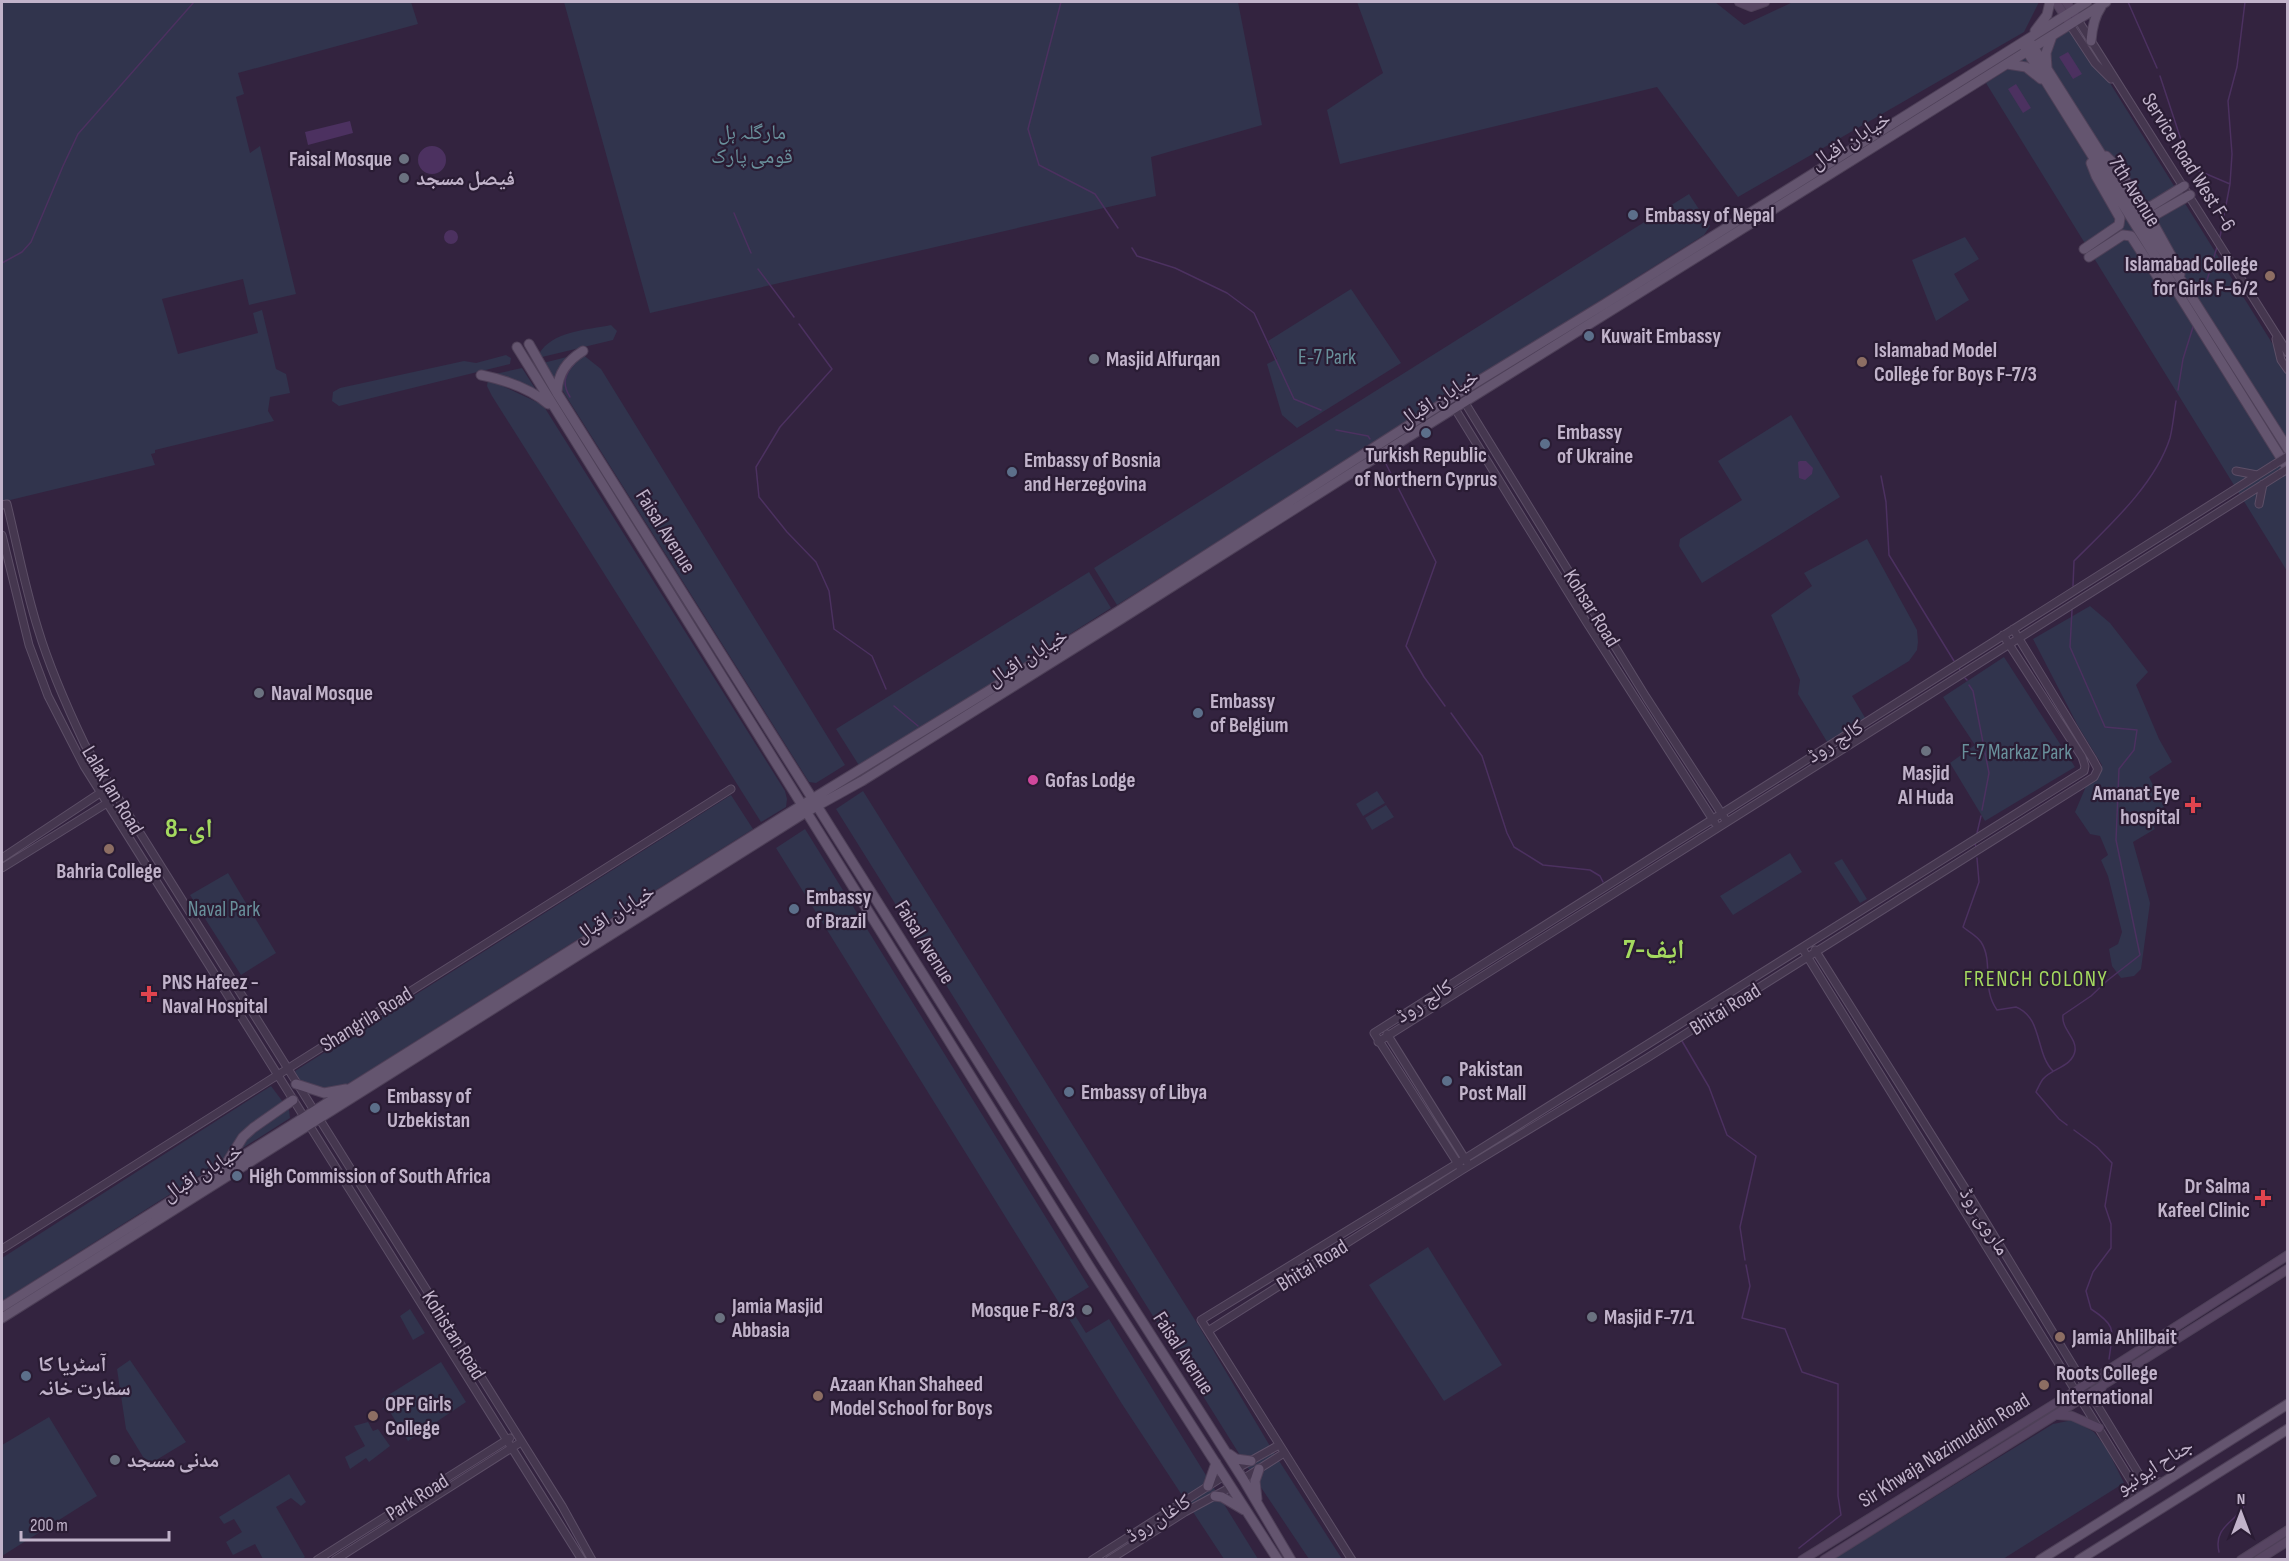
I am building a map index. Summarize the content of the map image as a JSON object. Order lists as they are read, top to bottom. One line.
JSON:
{"streets":{"main road":["خیابان اقبال","7th Avenue","Faisal Avenue","Sir Khwaja Nazimuddin Road","جناح ایونیو"],"street":["Service Road West F-6","Kohsar Road","کالج روڈ","Lalak Jan Road","Bhitai Road","Shangrila Road","ماروی روڈ","Kohistan Road","Park Road","کاغان روڈ"]},"crossings":[["خیابان اقبال","Service Road West F-6"],["خیابان اقبال","7th Avenue"],["خیابان اقبال","Faisal Avenue"],["خیابان اقبال","Kohsar Road"],["خیابان اقبال","Lalak Jan Road"],["خیابان اقبال","Kohistan Road"],["Faisal Avenue","کاغان روڈ"],["Kohsar Road","کالج روڈ"],["کالج روڈ","Bhitai Road"],["Lalak Jan Road","Shangrila Road"],["Lalak Jan Road","Kohistan Road"],["Bhitai Road","ماروی روڈ"],["ماروی روڈ","Sir Khwaja Nazimuddin Road"],["ماروی روڈ","جناح ایونیو"],["Kohistan Road","Park Road"]],"districts":["ای-8","ایف-7","FRENCH COLONY"],"parks":["مارگلہ ہل قومی پارک","E-7 Park","F-7 Markaz Park","Naval Park"],"places":{"other":["Faisal Mosque","فیصل مسجد","Embassy of Nepal","Islamabad College for Girls F-6/2","Kuwait Embassy","Masjid Alfurqan","Islamabad Model College for Boys F-7/3","Turkish Republic of Northern Cyprus","Embassy of Ukraine","Embassy of Bosnia and Herzegovina","Naval Mosque","Embassy of Belgium","Masjid Al Huda","Gofas Lodge","Bahria College","Embassy of Brazil","Pakistan Post Mall","Embassy of Libya","Embassy of Uzbekistan","High Commission of South Africa","Mosque F-8/3","Masjid F-7/1","Jamia Masjid Abbasia","Jamia Ahlilbait","آسٹریا کا سفارت خانہ","Roots College International","Azaan Khan Shaheed Model School for Boys","OPF Girls College","مدنی مسجد"],"health":["Amanat Eye hospital","PNS Hafeez - Naval Hospital","Dr Salma Kafeel Clinic"]},"scale_bar":"200 m","north":"top"}
